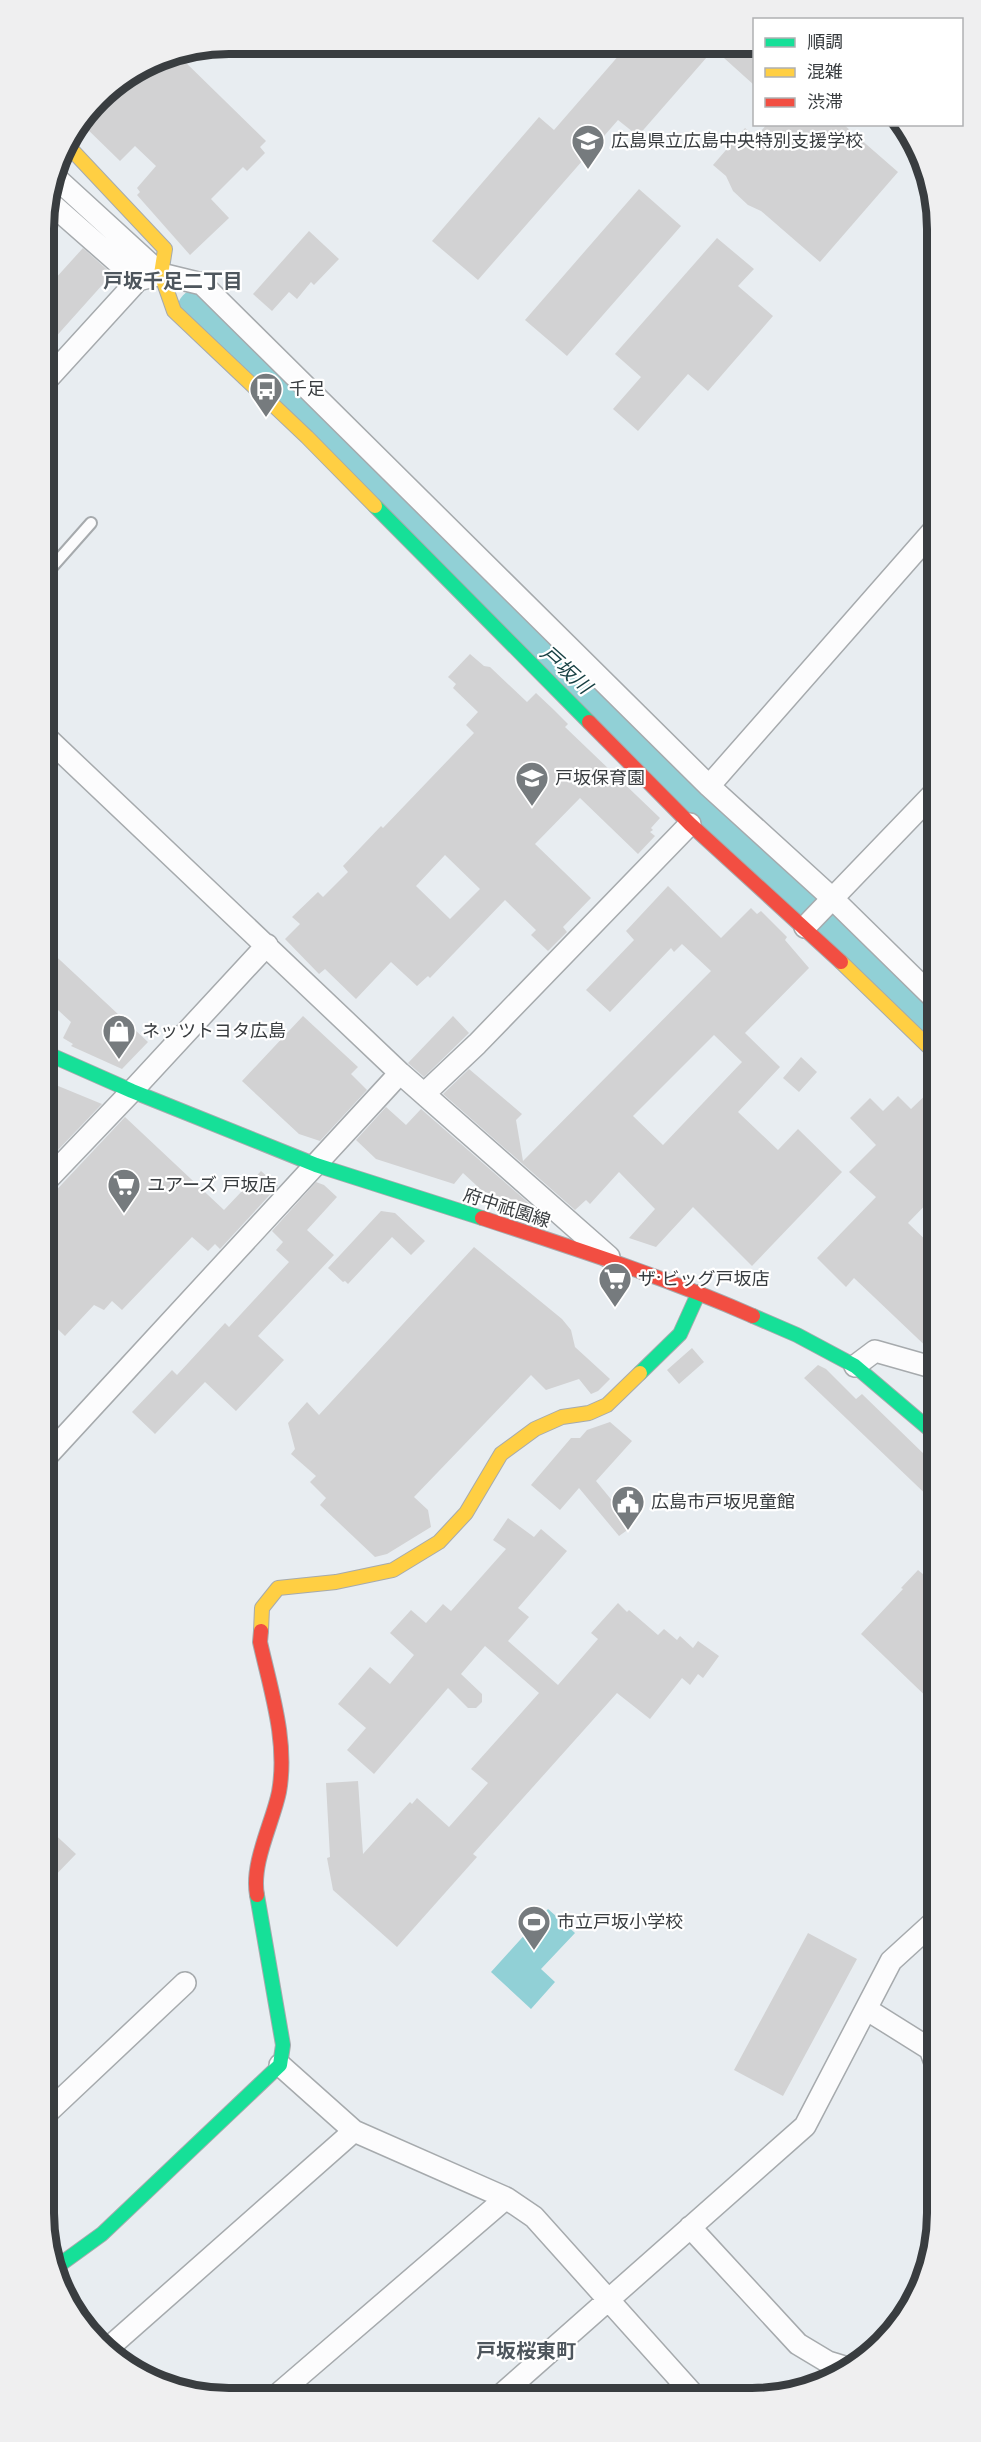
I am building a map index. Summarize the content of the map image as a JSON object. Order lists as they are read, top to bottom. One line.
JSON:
{"streets":{"street":["府中祇園線"]},"districts":["戸坂千足二丁目","戸坂桜東町"],"water":["戸坂川"],"places":{"school or university":["広島県立広島中央特別支援学校","戸坂保育園"],"bus stop":["千足"],"shop":["ネッツトヨタ広島"],"supermarket":["ユアーズ 戸坂店","ザ•ビッグ戸坂店"],"public building":["広島市戸坂児童館"],"sports":["市立戸坂小学校"]},"legend":["順調","混雑","渋滞"]}
